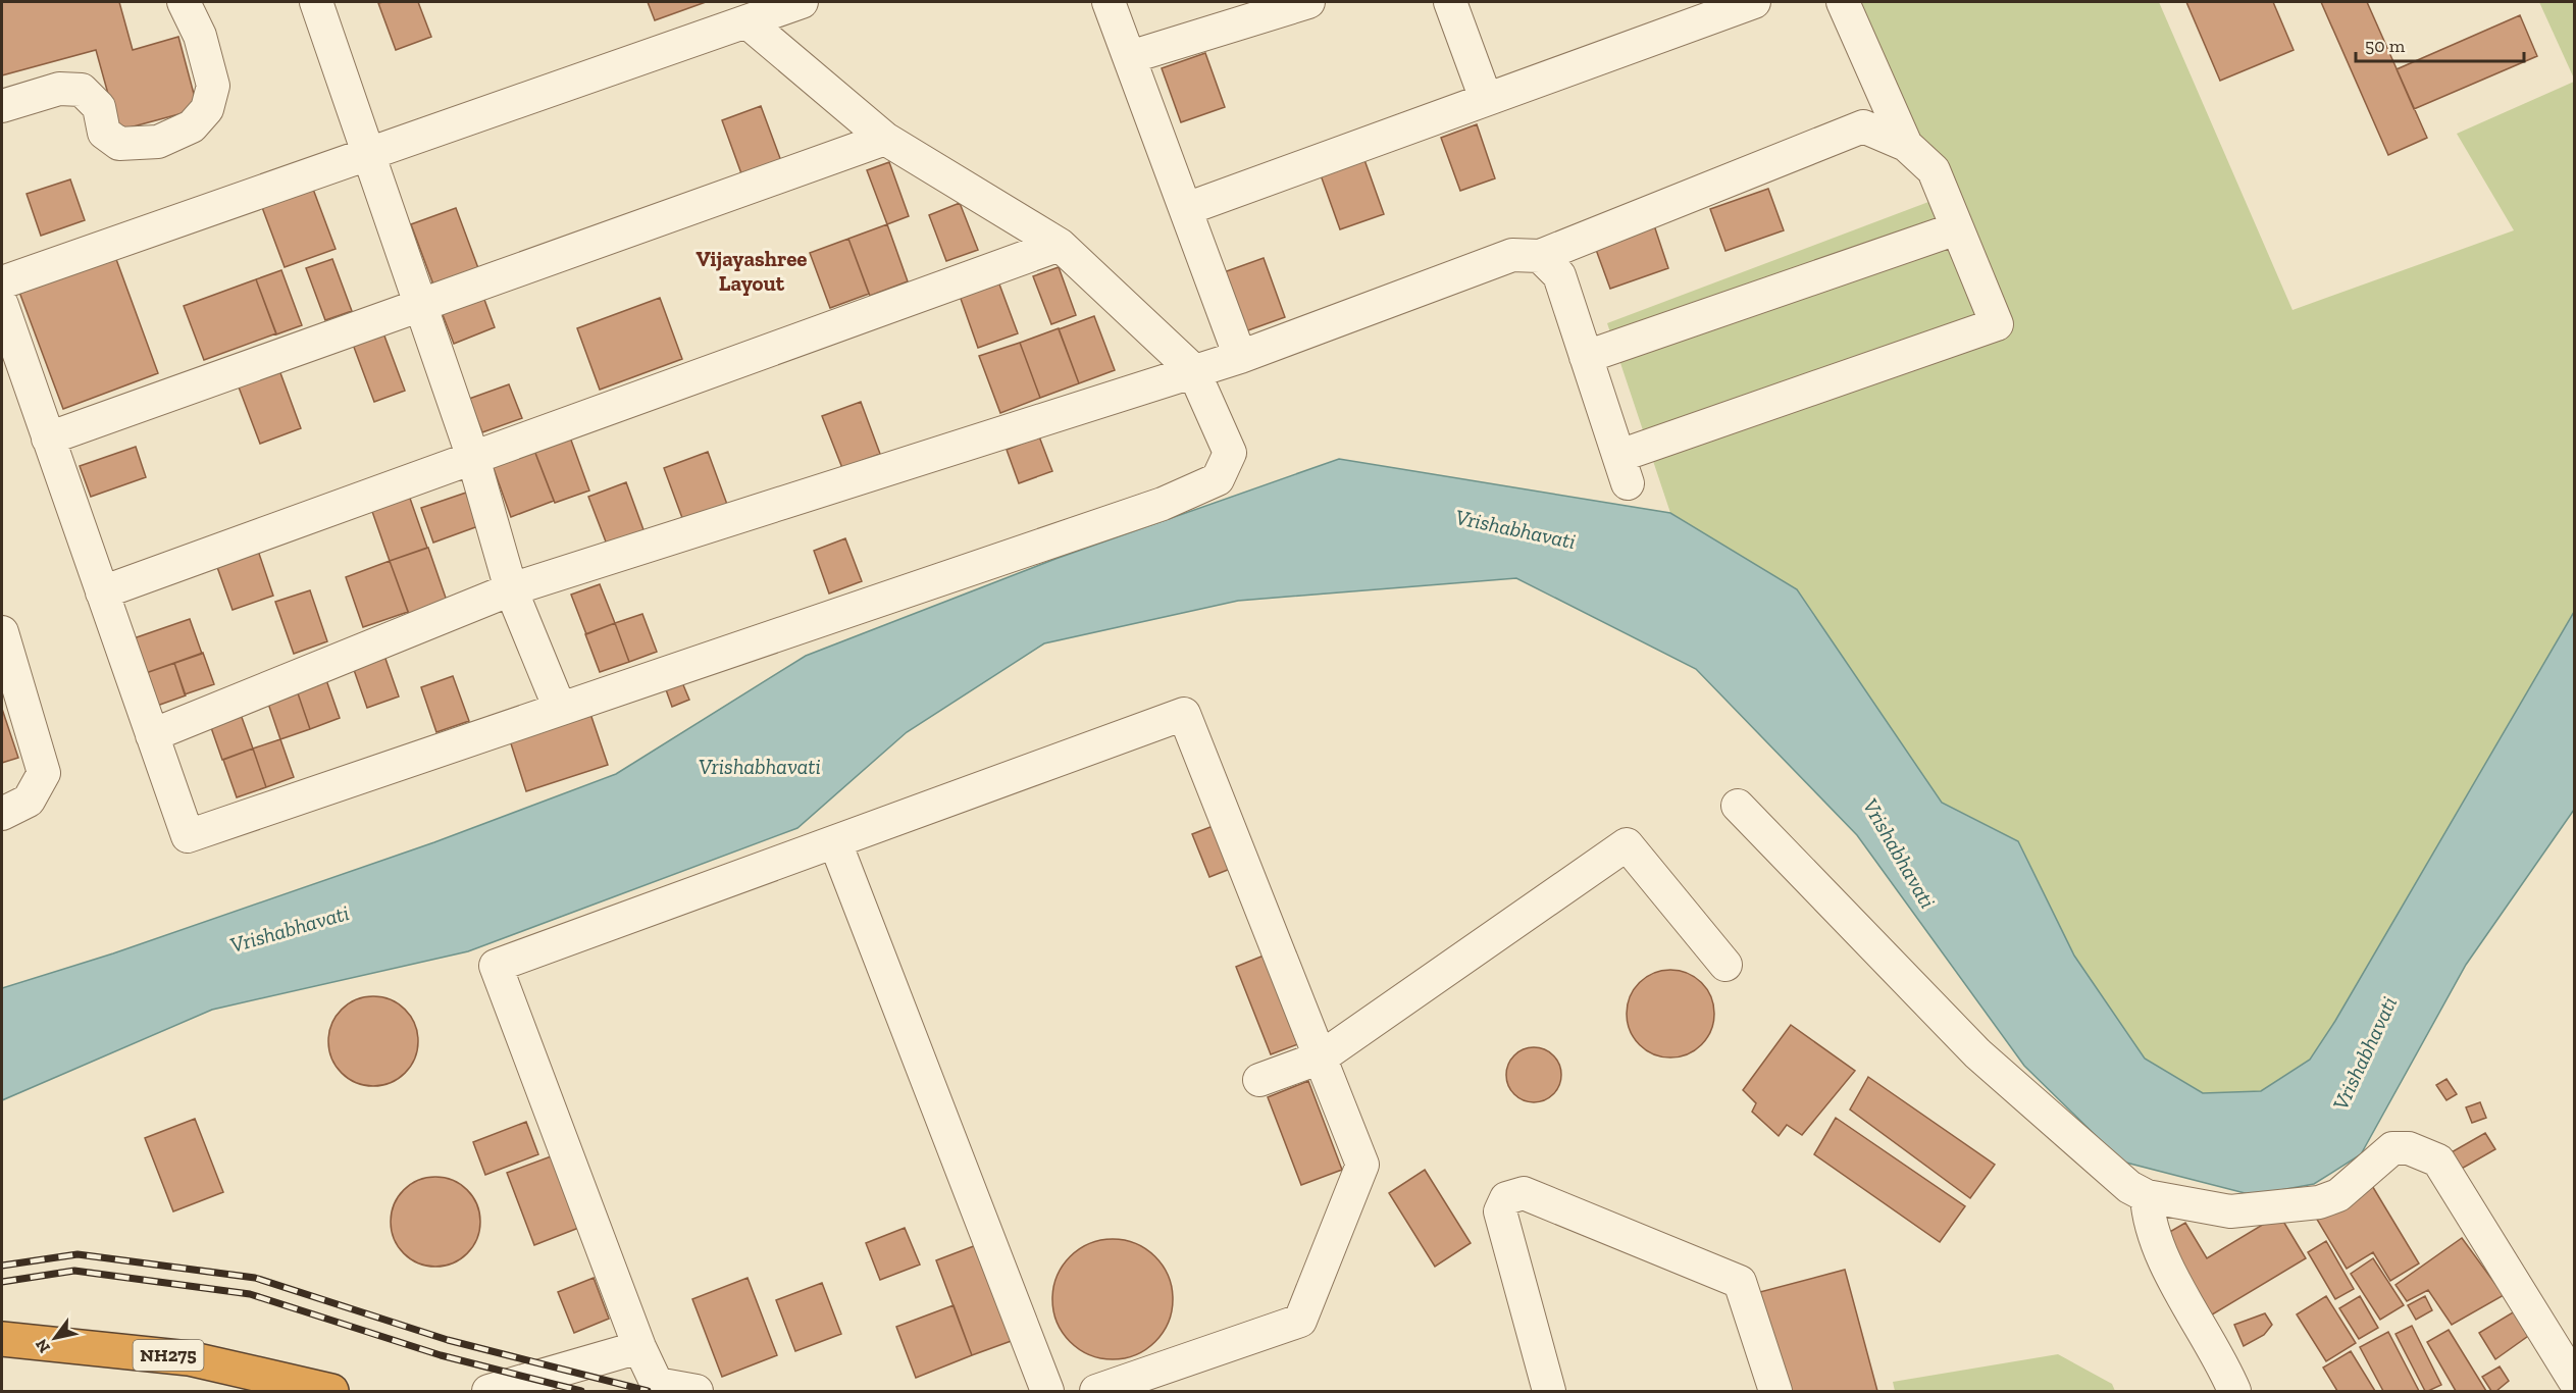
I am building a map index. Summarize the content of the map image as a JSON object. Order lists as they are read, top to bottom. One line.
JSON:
{"streets":{"highway":["NH275"]},"districts":["Vijayashree Layout"],"water":["Vrishabhavati"],"scale_bar":"50 m","north":"bottom left"}
